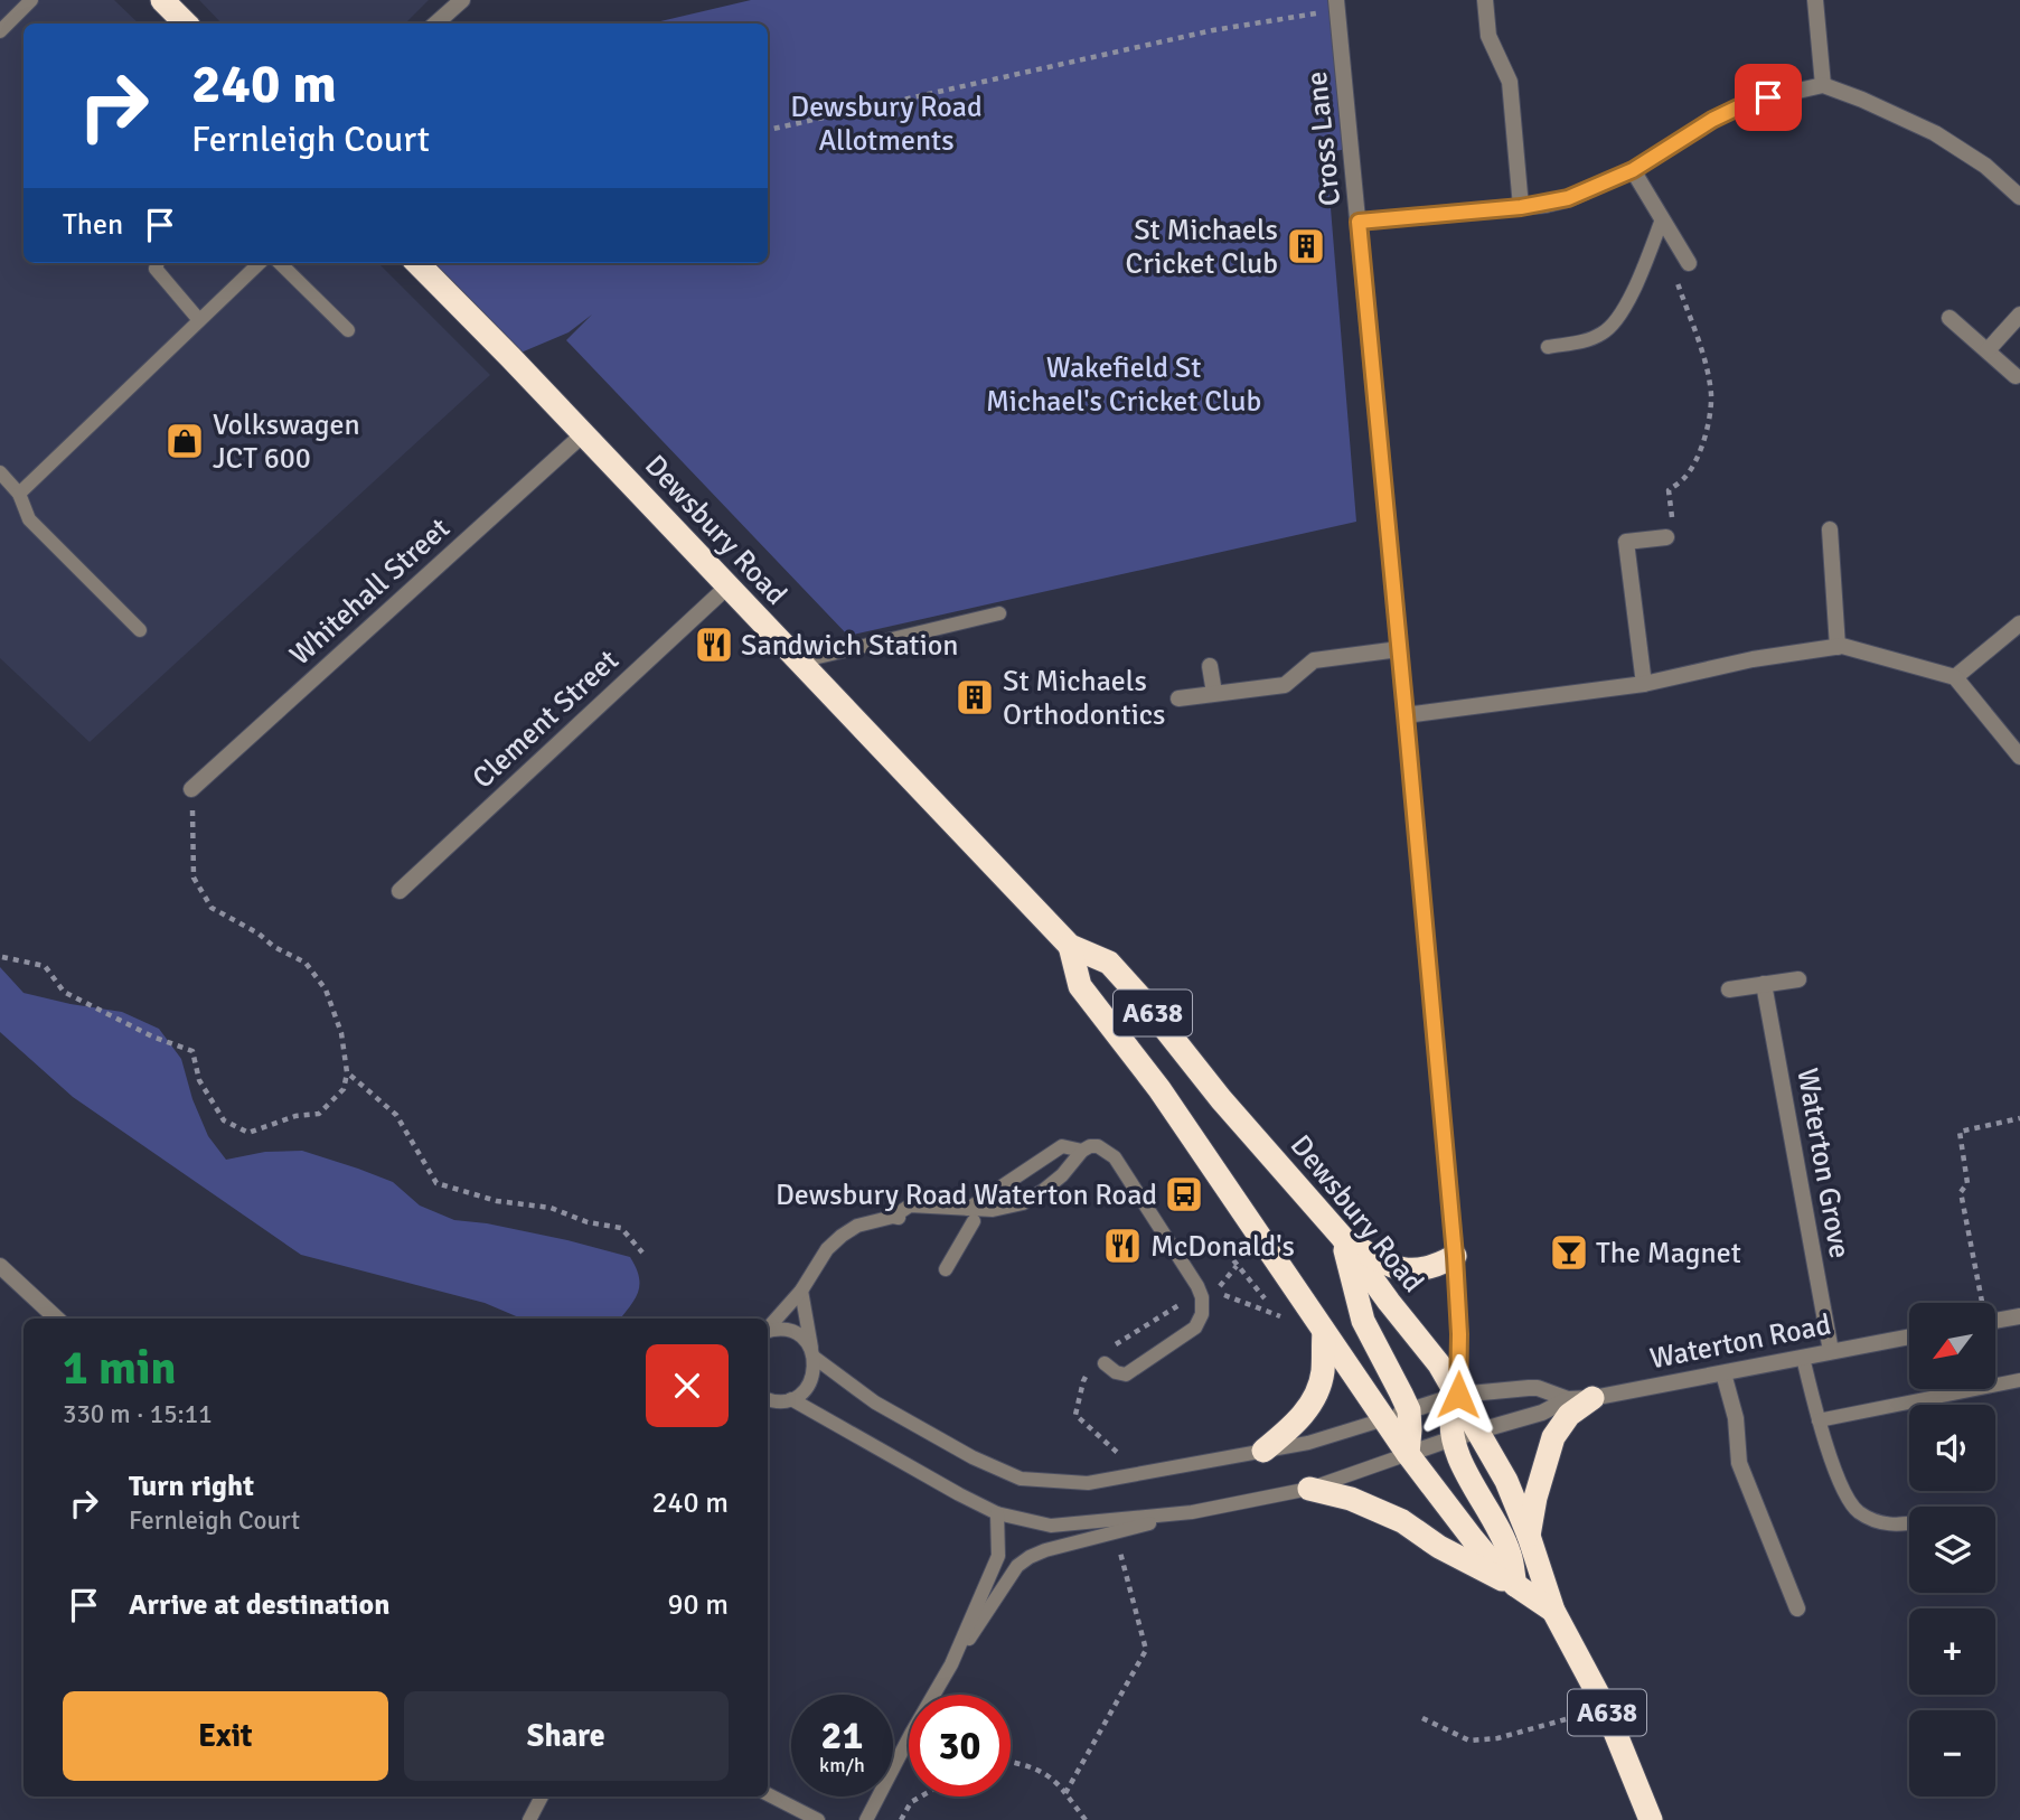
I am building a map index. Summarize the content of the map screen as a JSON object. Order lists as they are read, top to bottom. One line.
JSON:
{"streets":{"highway":["Dewsbury Road","A638"],"street":["Cross Lane","Whitehall Street","Clement Street","Waterton Grove","Waterton Road"]},"crossings":[["Cross Lane","Dewsbury Road"],["Cross Lane","Waterton Road"],["Dewsbury Road","Whitehall Street"],["Dewsbury Road","Clement Street"],["Dewsbury Road","Waterton Road"],["Waterton Grove","Waterton Road"]],"parks":["Dewsbury Road Allotments","Wakefield St Michael's Cricket Club"],"places":{"building":["St Michaels Cricket Club","St Michaels Orthodontics"],"shop":["Volkswagen JCT 600"],"restaurant":["Sandwich Station","McDonald's"],"bus stop":["Dewsbury Road Waterton Road"],"bar":["The Magnet"]},"north":"bottom left","page":{"turn":["240 m","Fernleigh Court"],"then":"Then","map_buttons":["+","−"],"heading":["1 min","330 m · 15:11"],"list":[{"name":"Turn right","note":"Fernleigh Court","value":"240 m"},{"name":"Arrive at destination","value":"90 m"}],"buttons":["Exit","Share"],"speed":"21 km/h","limit":"30"}}
